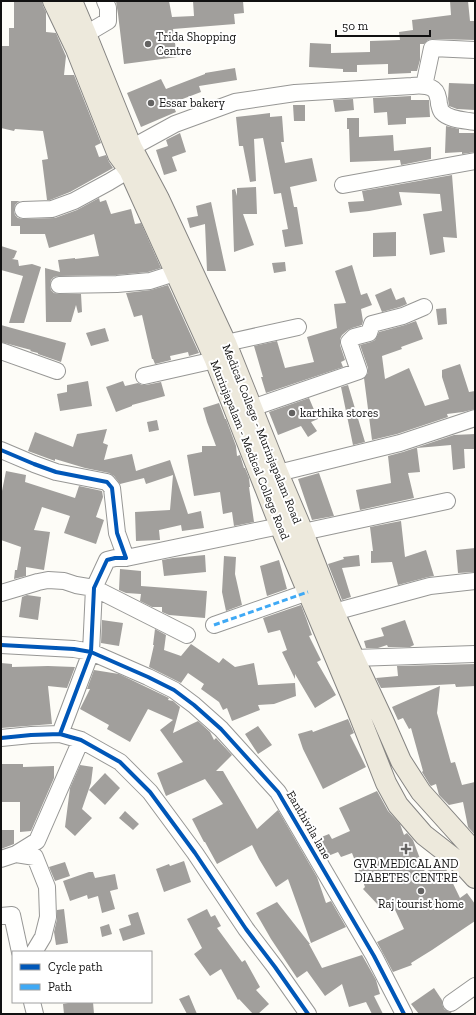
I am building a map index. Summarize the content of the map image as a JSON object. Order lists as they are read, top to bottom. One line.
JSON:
{"streets":{"main road":["Medical College - Murinjapalam Road","Murinjapalam - Medical College Road"],"street":["Eanthivila lane"]},"crossings":[["Medical College - Murinjapalam Road","Murinjapalam - Medical College Road"]],"places":{"other":["Trida Shopping Centre","Essar bakery","karthika stores","Raj tourist home"],"health":["GVR MEDICAL AND DIABETES CENTRE"]},"legend":["Cycle path","Path"],"scale_bar":"50 m"}
